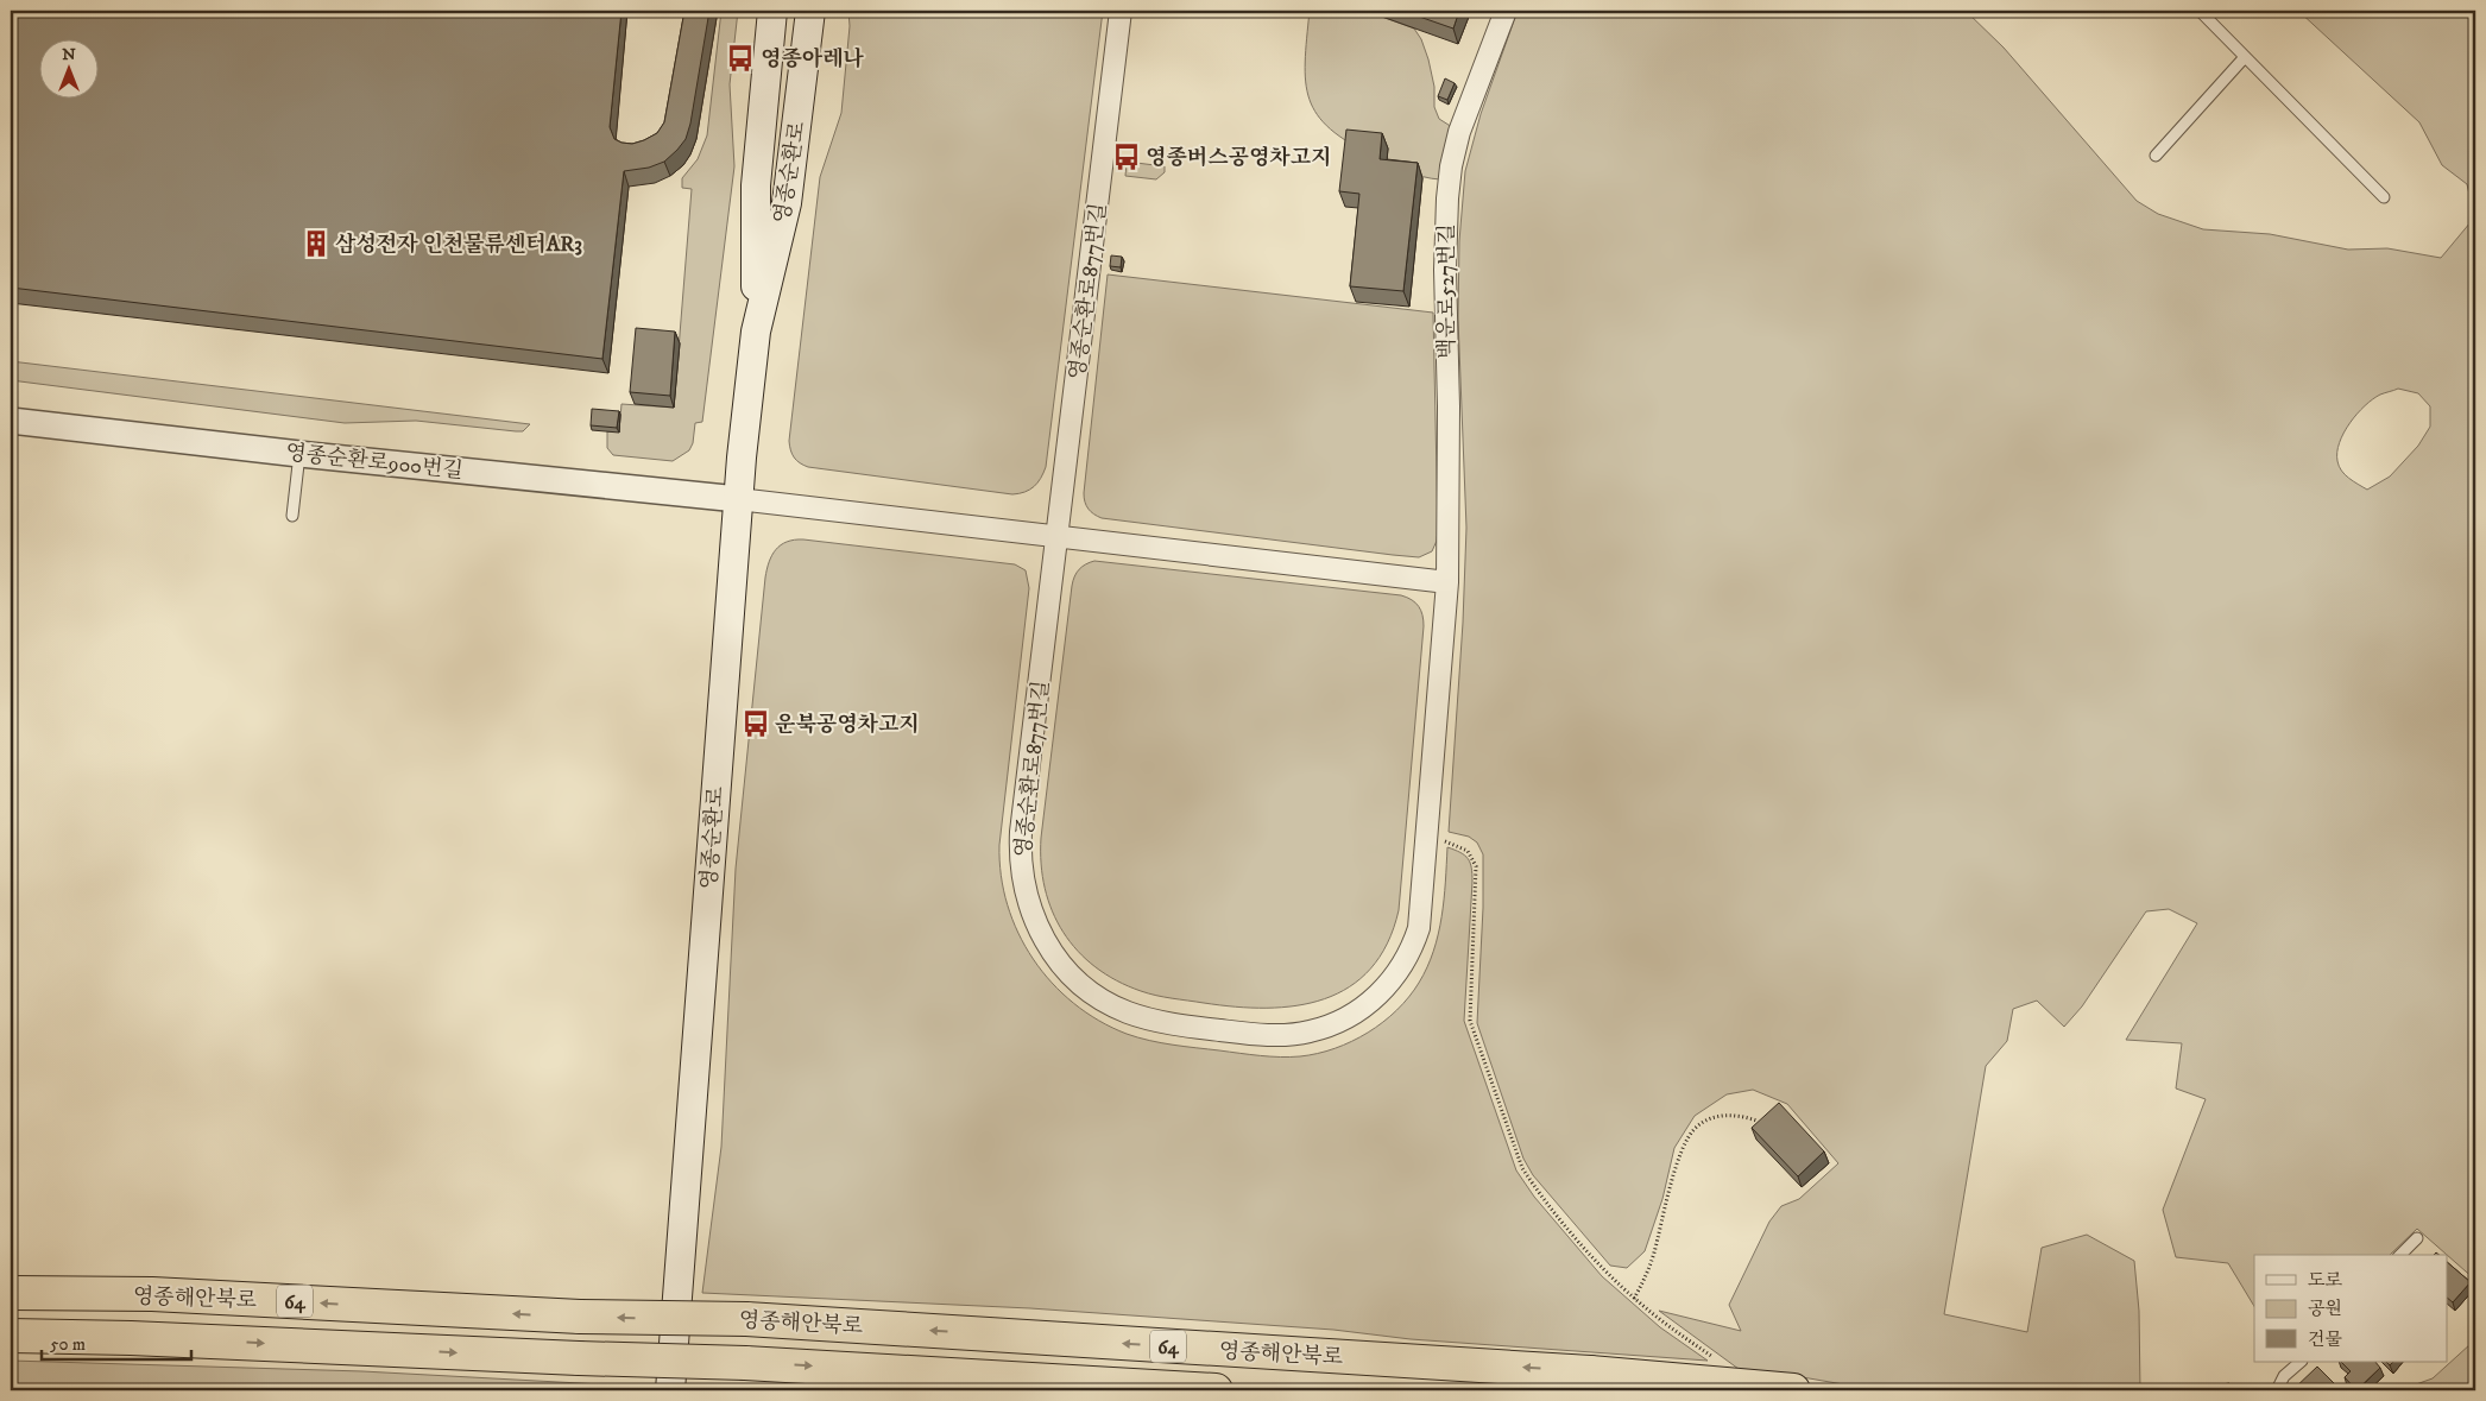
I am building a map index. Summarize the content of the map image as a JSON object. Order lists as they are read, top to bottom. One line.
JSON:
{"streets":{"highway":["영종해안북로","64"],"main road":["영종순환로"],"street":["영종순환로877번길","백운로527번길","영종순환로900번길"]},"crossings":[["영종순환로","영종순환로900번길"],["영종순환로877번길","백운로527번길"]],"places":{"bus stop":["영종아레나","영종버스공영차고지","운북공영차고지"],"building":["삼성전자 인천물류센터AR3"]},"legend":["도로","공원","건물"],"scale_bar":"50 m","north":"top"}
